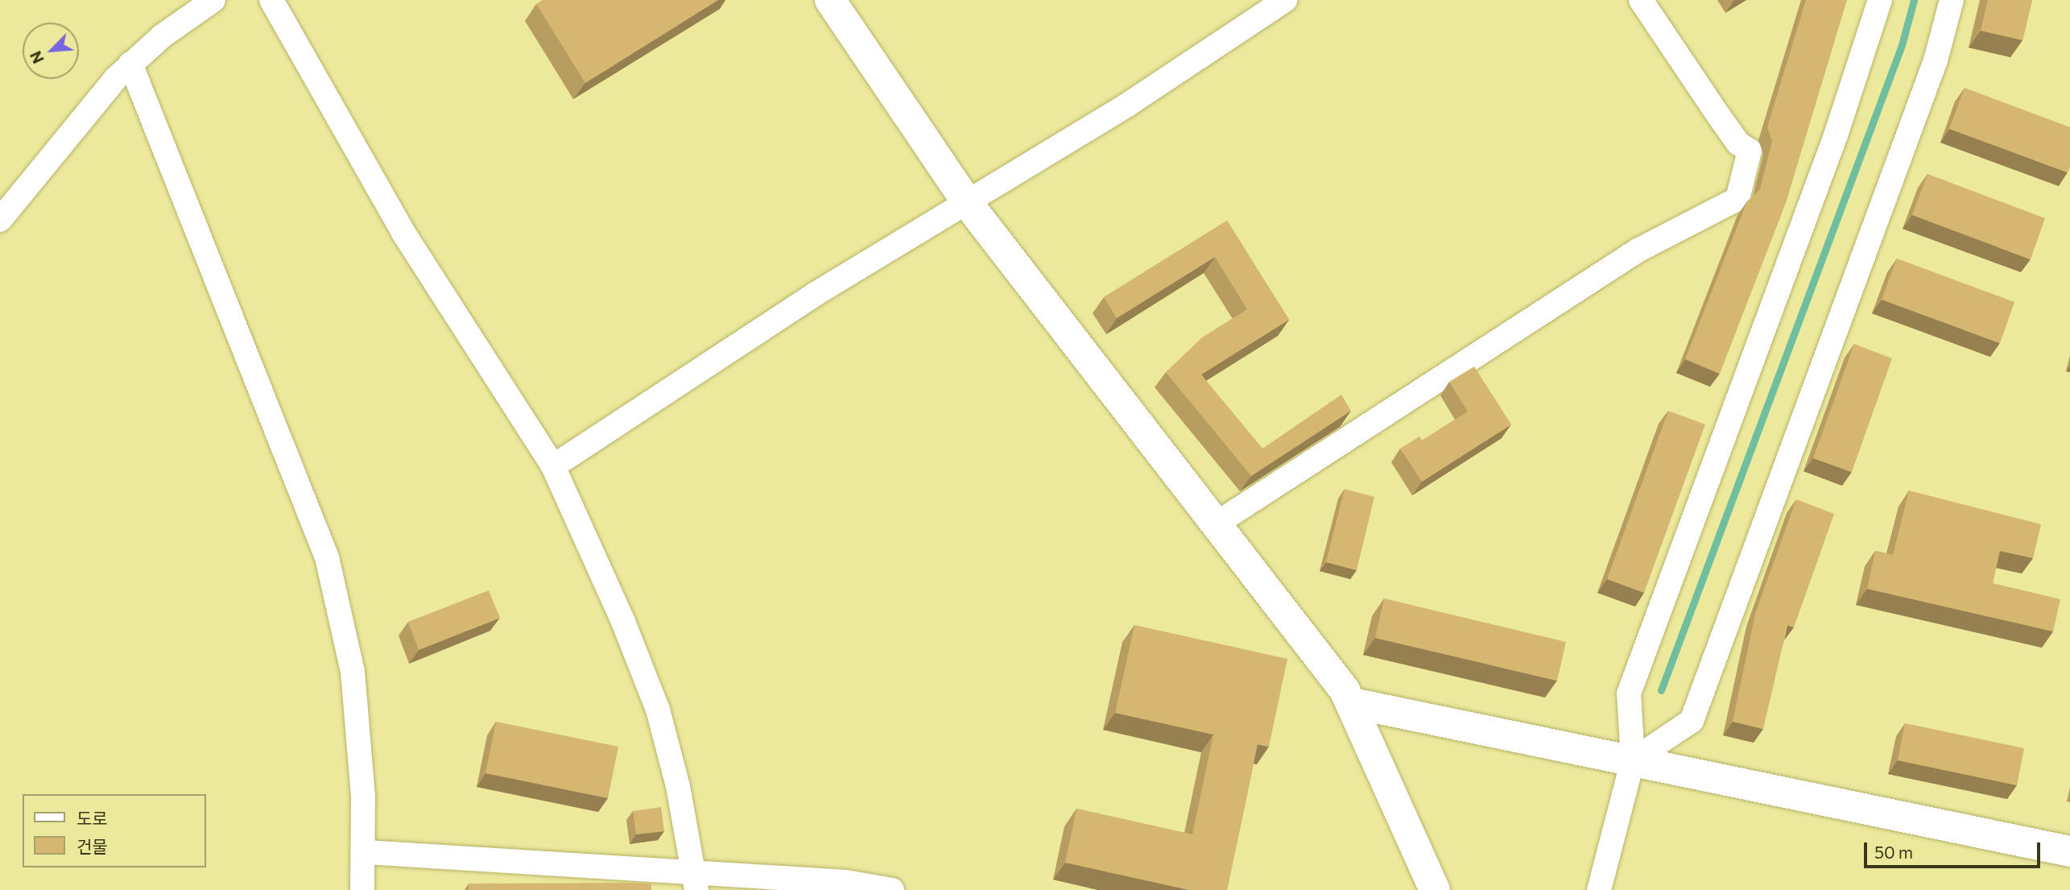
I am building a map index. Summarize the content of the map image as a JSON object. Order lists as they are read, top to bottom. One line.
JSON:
{"legend":["도로","건물"],"scale_bar":"50 m","north":"bottom left"}
